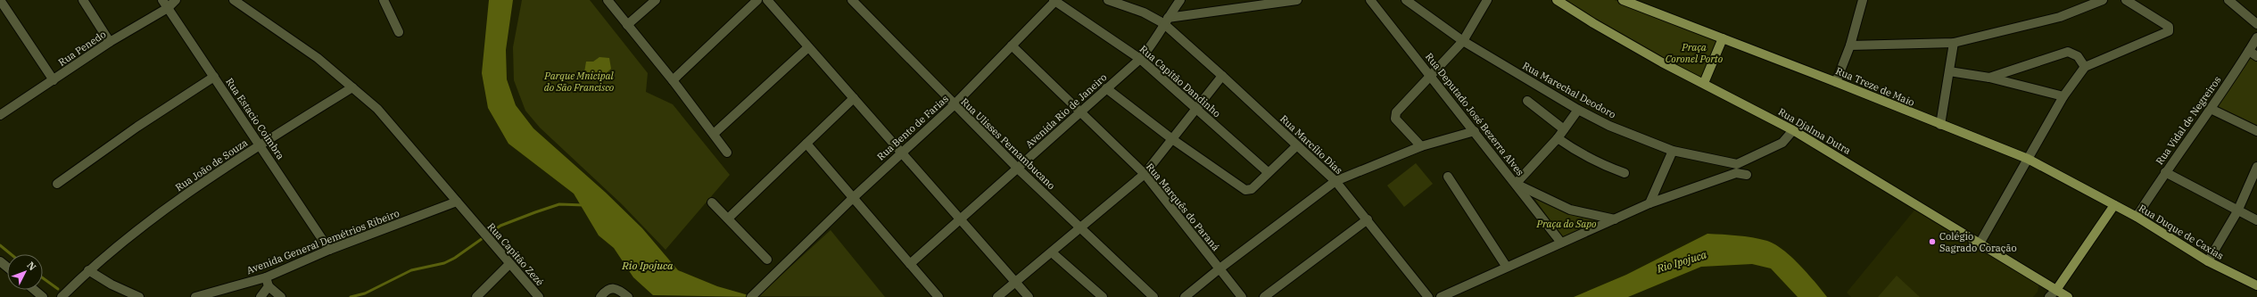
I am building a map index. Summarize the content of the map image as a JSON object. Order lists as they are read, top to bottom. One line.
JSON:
{"streets":{"main road":["Rua Treze de Maio","Rua Djalma Dutra","Rua Duque de Caxias"],"street":["Rua Penedo","Rua Capitão Dandinho","Rua Marechal Deodoro","Avenida Rio de Janeiro","Rua Deputado José Bezerra Alves","Rua Estacio Coimbra","Rua Vidal de Negreiros","Rua Bento de Farias","Rua Ulisses Pernambucano","Rua Marcílio Dias","Rua João de Souza","Rua Marquês do Paraná","Avenida General Demétrios Ribeiro","Rua Capitão Zezé"]},"crossings":[["Rua Penedo","Rua Estacio Coimbra"],["Rua Capitão Dandinho","Avenida Rio de Janeiro"],["Rua Capitão Dandinho","Rua Bento de Farias"],["Rua Treze de Maio","Rua Duque de Caxias"],["Rua Marechal Deodoro","Rua Djalma Dutra"],["Avenida Rio de Janeiro","Rua Ulisses Pernambucano"],["Avenida Rio de Janeiro","Rua Marcílio Dias"],["Avenida Rio de Janeiro","Rua Marquês do Paraná"],["Rua Estacio Coimbra","Rua João de Souza"],["Rua Estacio Coimbra","Avenida General Demétrios Ribeiro"],["Rua Vidal de Negreiros","Rua Duque de Caxias"],["Rua Bento de Farias","Rua Ulisses Pernambucano"],["Rua Bento de Farias","Rua Marquês do Paraná"],["Rua João de Souza","Rua Capitão Zezé"],["Avenida General Demétrios Ribeiro","Rua Capitão Zezé"]],"water":["Rio Ipojuca"],"parks":["Praça Coronel Porto","Parque Mnicipal do São Francisco","Praça do Sapo"],"places":["Colégio Sagrado Coração"],"north":"top right"}
